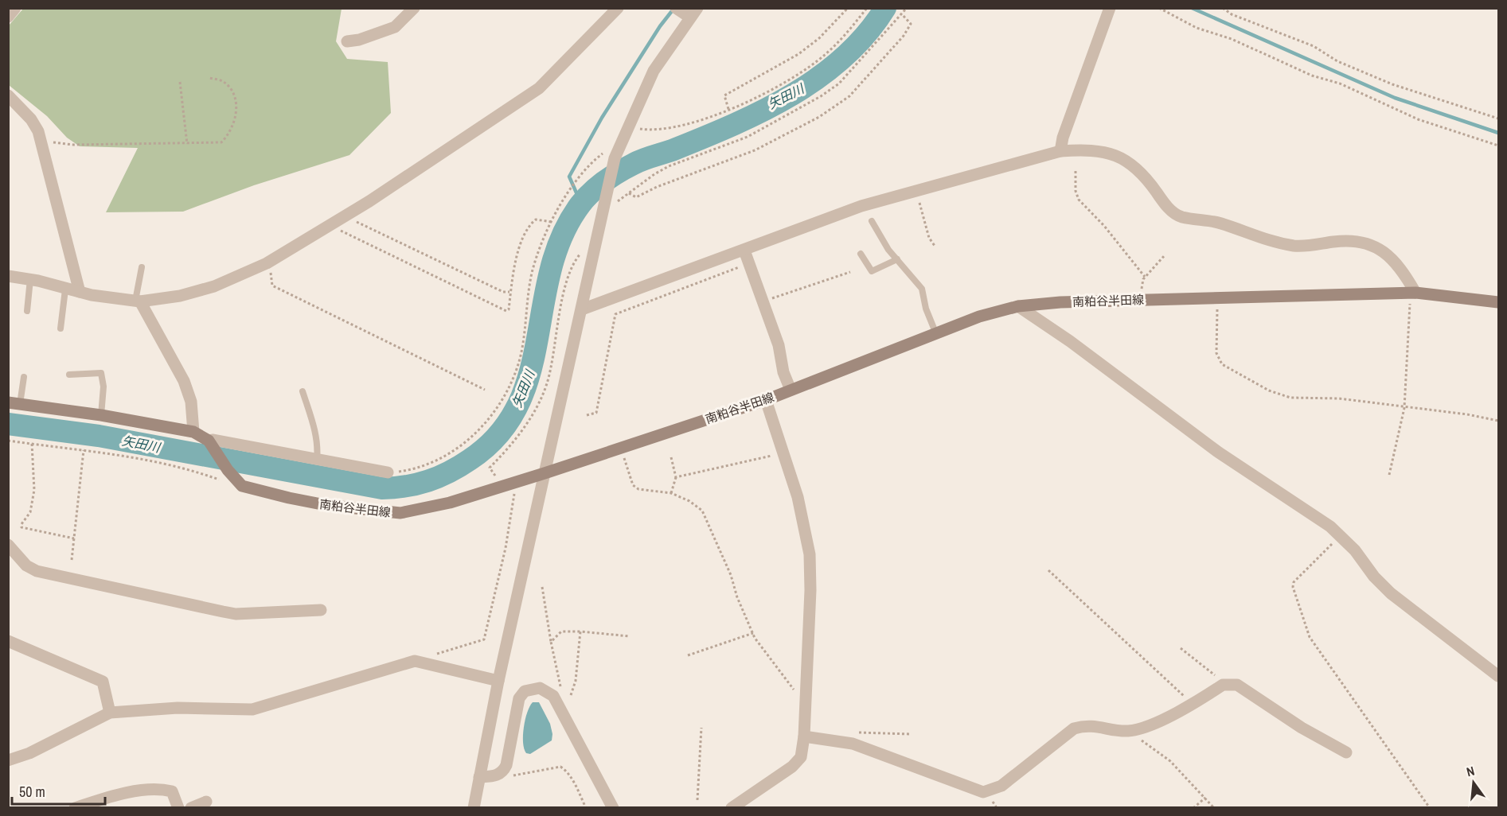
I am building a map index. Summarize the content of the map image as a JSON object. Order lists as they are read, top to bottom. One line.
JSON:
{"streets":{"main road":["南粕谷半田線"]},"water":["矢田川"],"scale_bar":"50 m","north":"top"}
